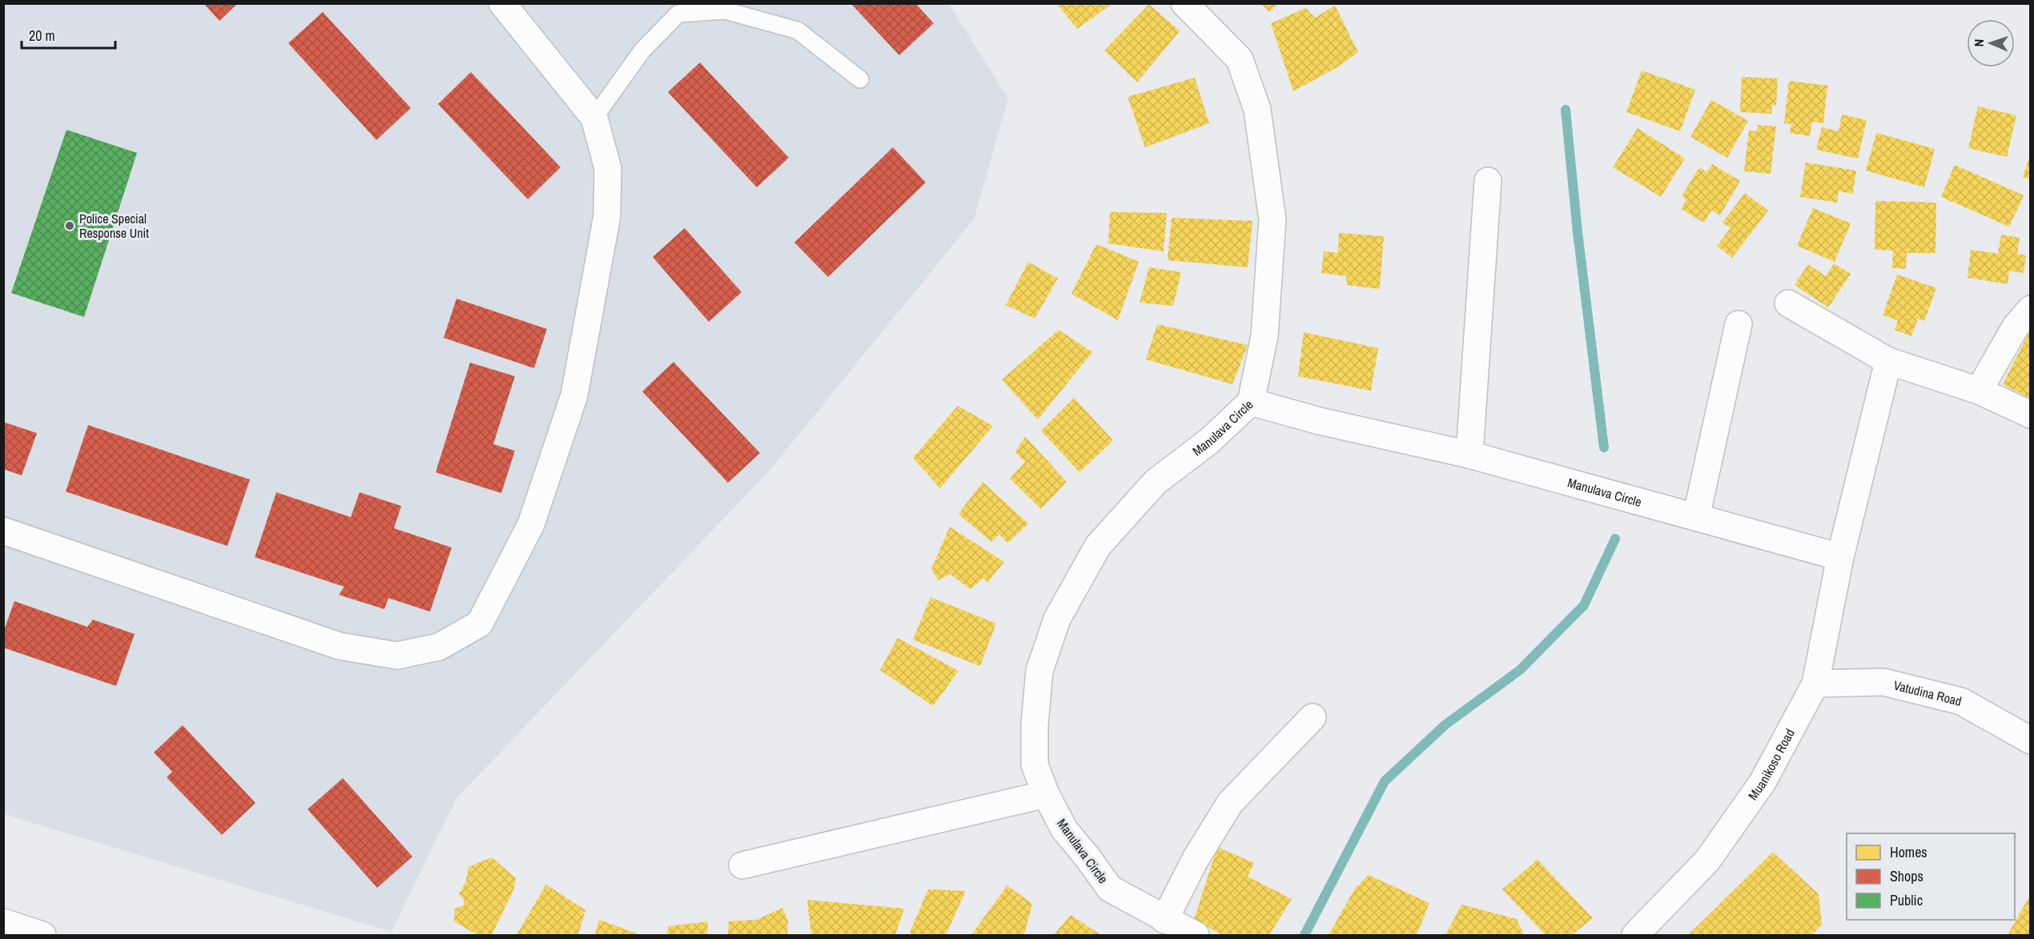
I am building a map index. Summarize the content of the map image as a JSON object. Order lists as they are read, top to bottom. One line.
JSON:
{"streets":{"main road":["Manulava Circle","Vatudina Road","Muanikoso Road"]},"crossings":[["Manulava Circle","Muanikoso Road"],["Vatudina Road","Muanikoso Road"]],"places":["Police Special Response Unit"],"legend":["Homes","Shops","Public"],"scale_bar":"20 m","north":"left"}
